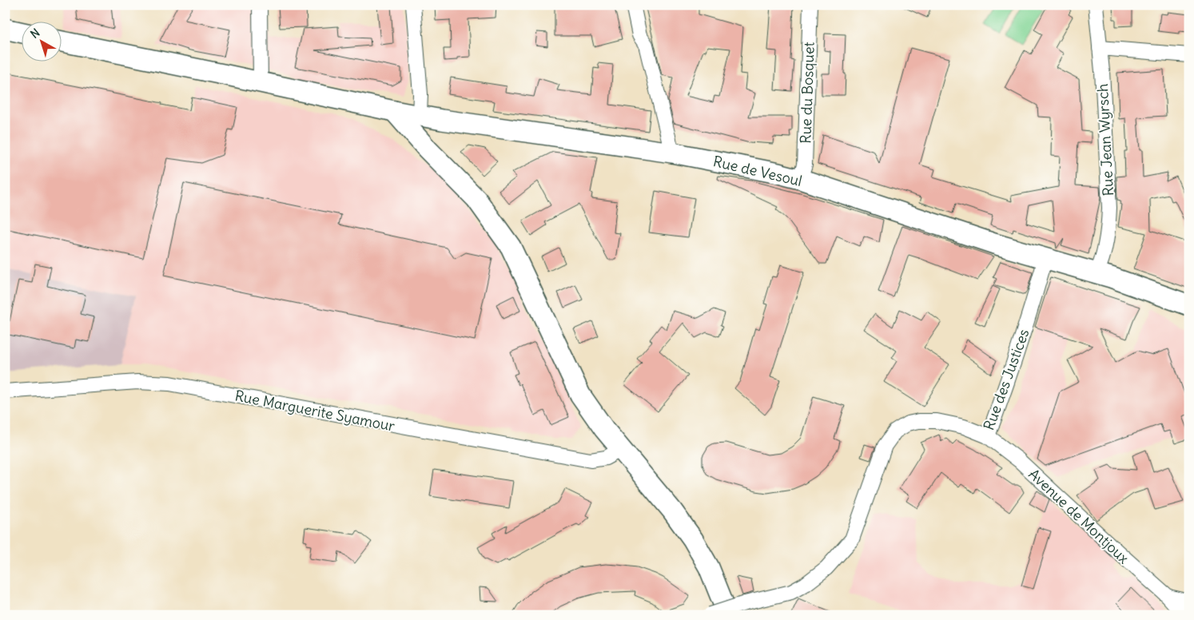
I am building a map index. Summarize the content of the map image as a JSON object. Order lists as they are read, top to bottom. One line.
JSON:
{"streets":{"main road":["Rue de Vesoul"],"street":["Rue du Bosquet","Rue Jean Wyrsch","Rue des Justices","Rue Marguerite Syamour","Avenue de Montjoux"]},"crossings":[["Rue du Bosquet","Rue de Vesoul"],["Rue Jean Wyrsch","Rue de Vesoul"],["Rue de Vesoul","Rue des Justices"],["Rue des Justices","Avenue de Montjoux"]],"north":"top left"}
